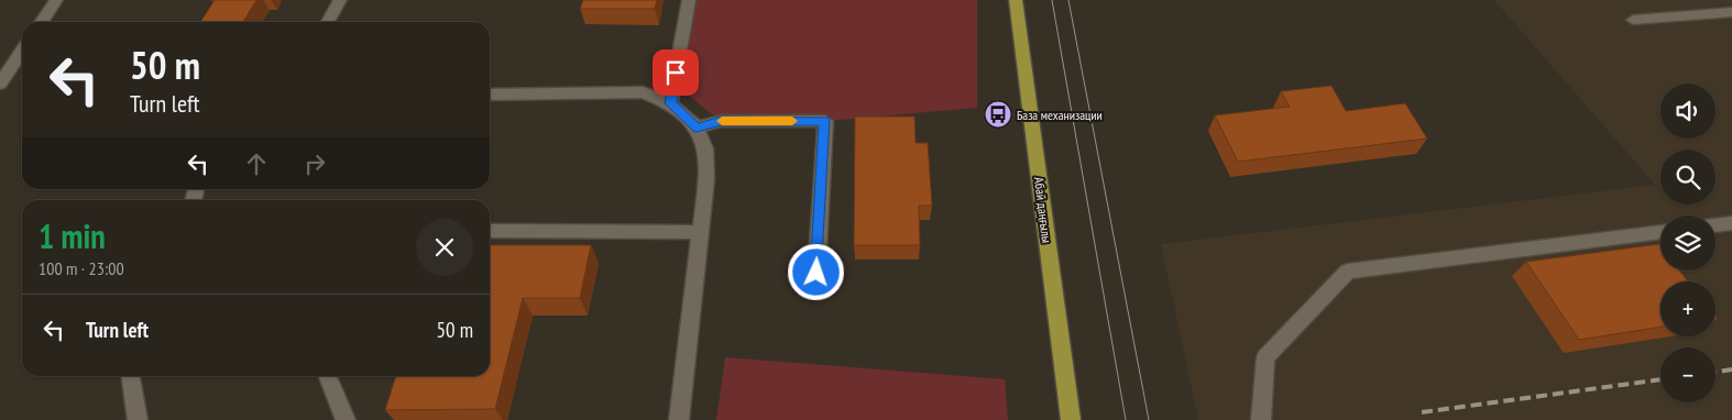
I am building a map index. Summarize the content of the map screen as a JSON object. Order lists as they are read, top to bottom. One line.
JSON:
{"streets":{"main road":["Абай даңғылы"]},"places":{"bus stop":["База механизации"]},"page":{"turn":["50 m","Turn left"],"map_buttons":["+","−"],"heading":["1 min","100 m · 23:00"],"list":[{"name":"Turn left","value":"50 m"}]}}
